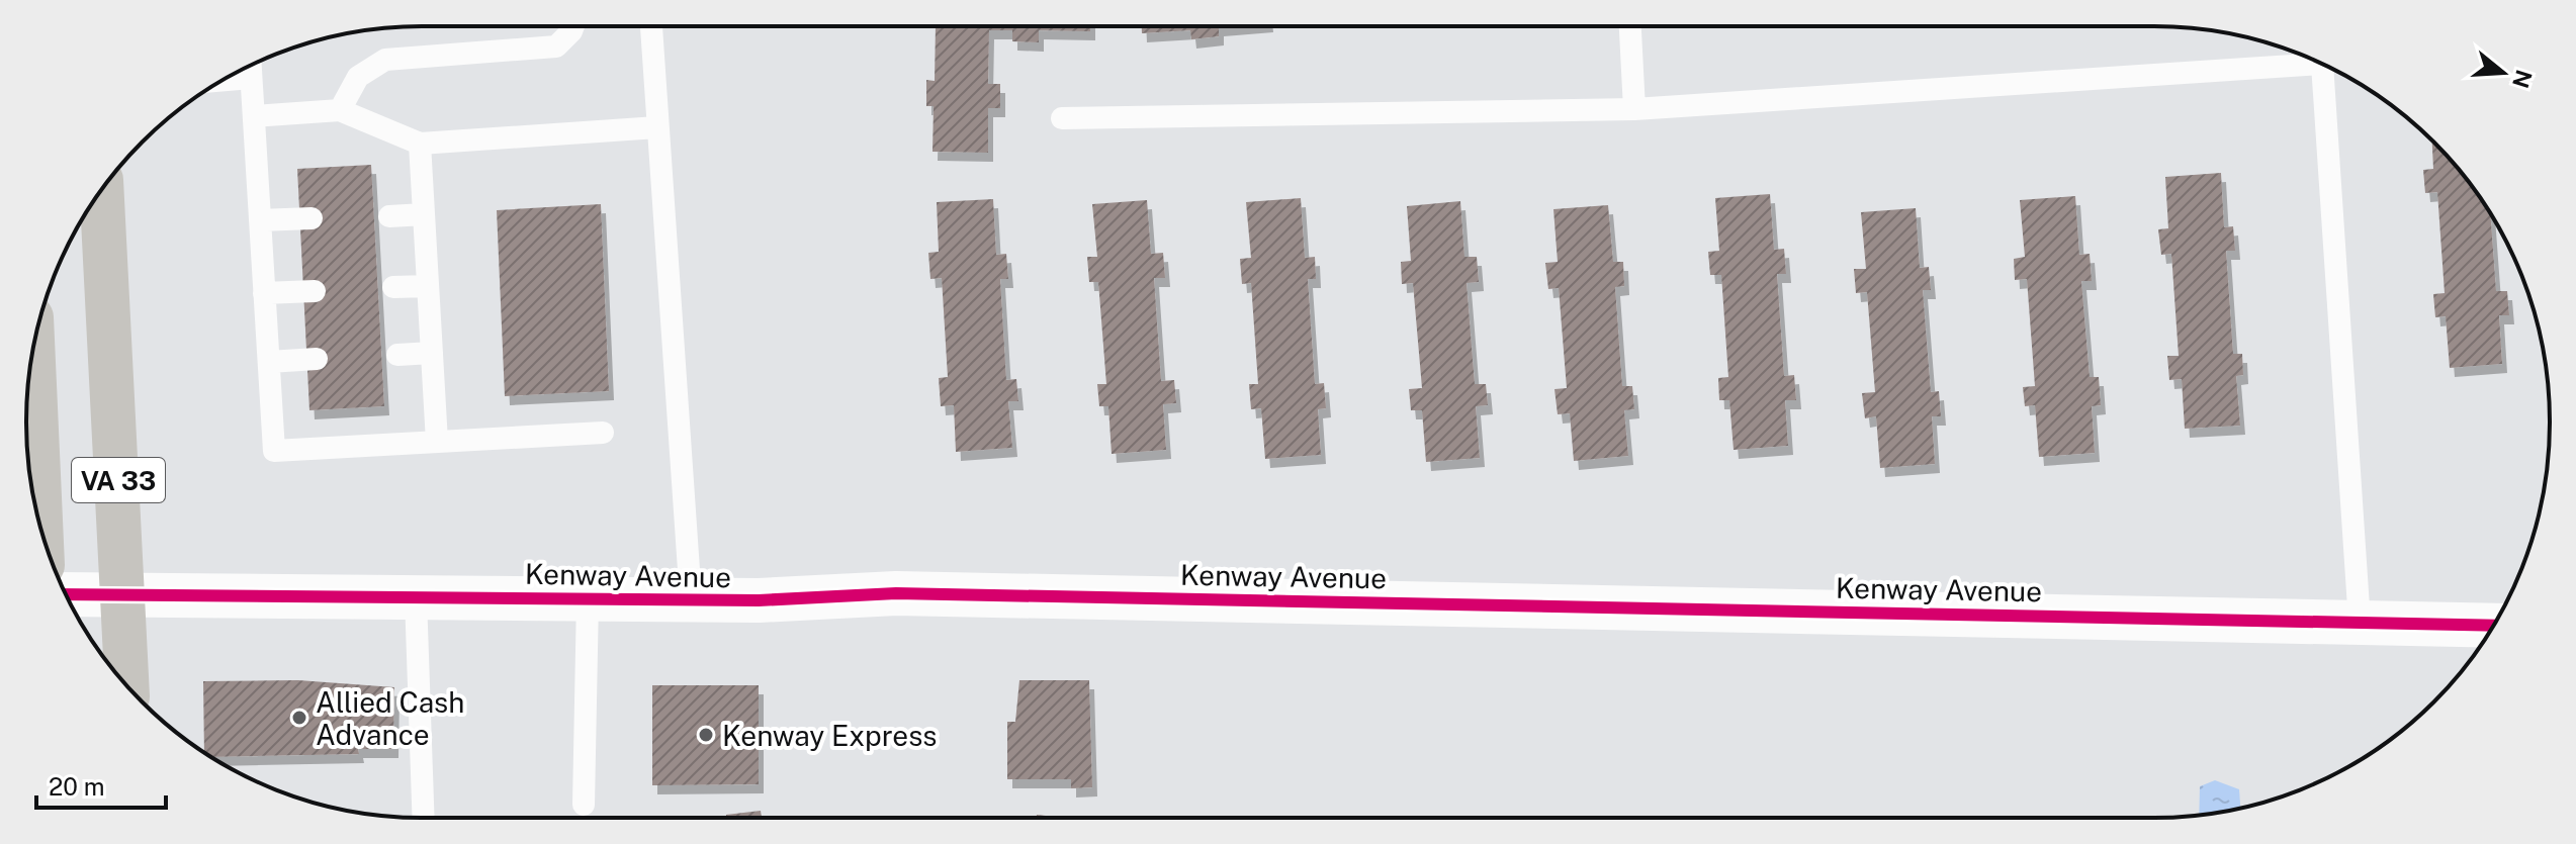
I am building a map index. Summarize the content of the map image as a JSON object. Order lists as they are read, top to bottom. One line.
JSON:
{"streets":{"main road":["VA 33"],"street":["Kenway Avenue"]},"crossings":[["VA 33","Kenway Avenue"]],"places":["Allied Cash Advance","Kenway Express"],"scale_bar":"20 m","north":"right"}
